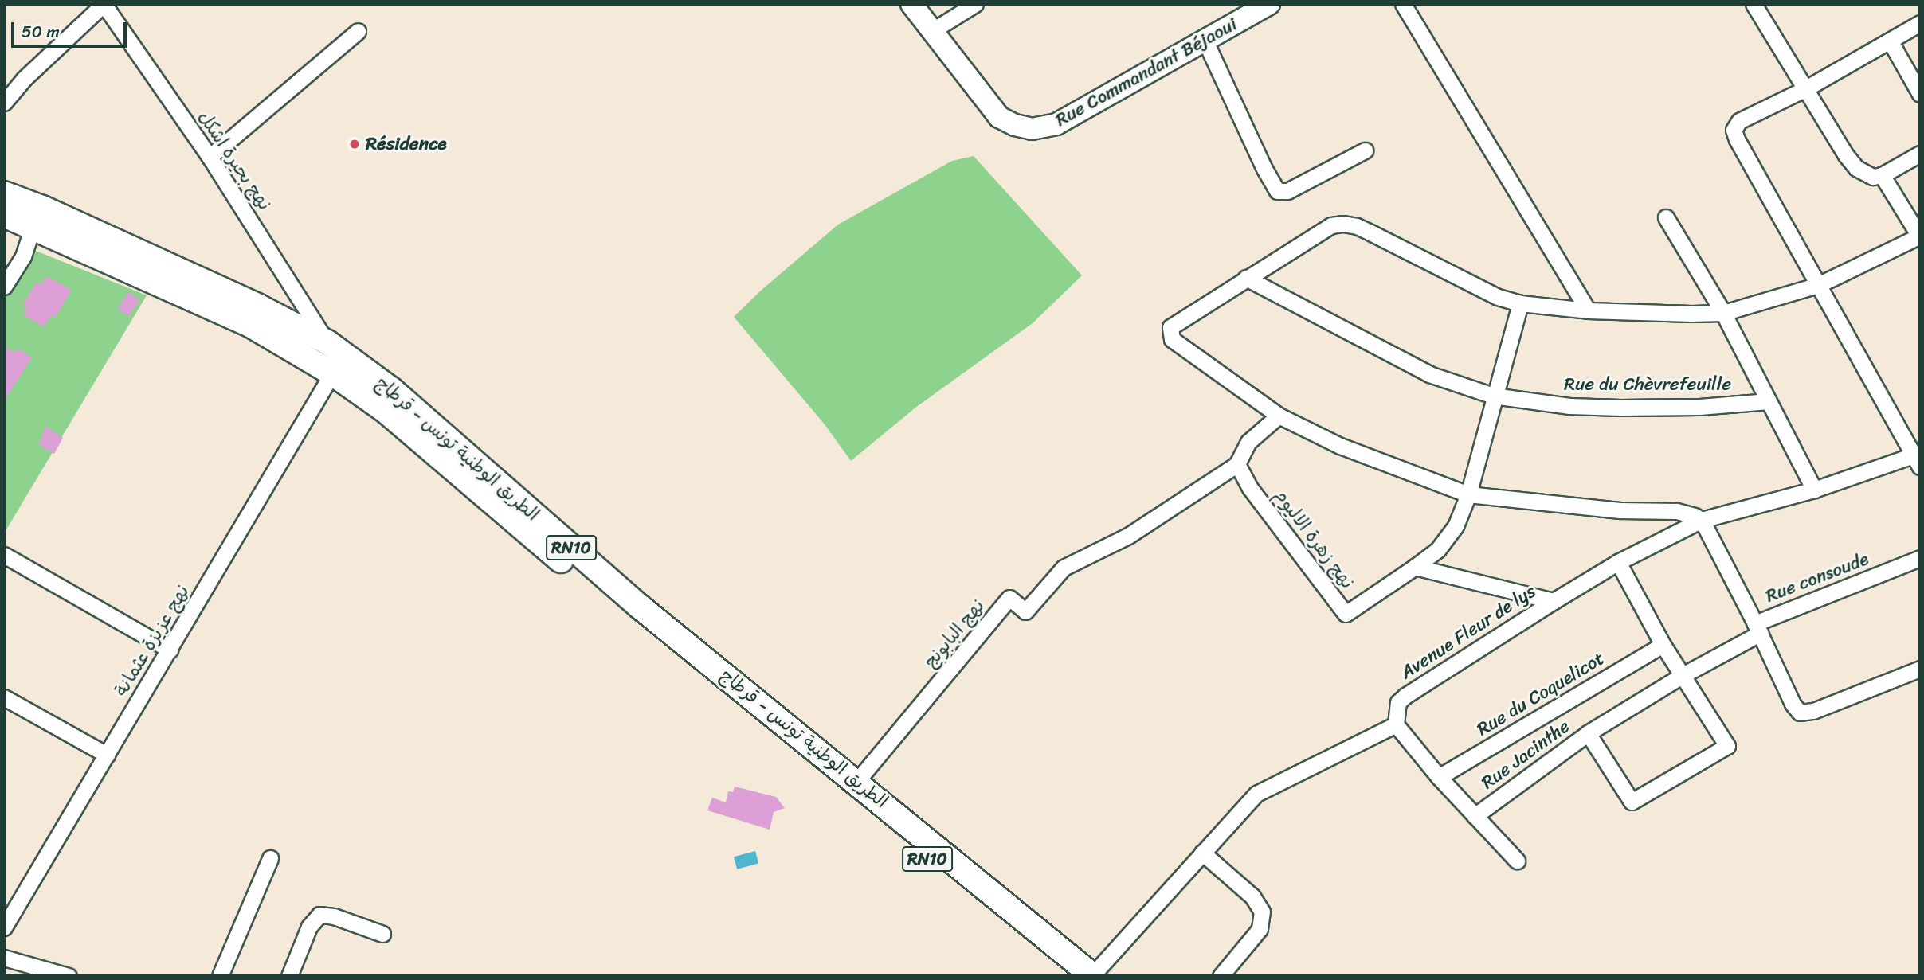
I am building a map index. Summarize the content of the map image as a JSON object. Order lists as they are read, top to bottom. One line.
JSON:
{"streets":{"main road":["الطريق الوطنية تونس - قرطاج","RN10"],"street":["Rue Commandant Béjaoui","نهج بحيرة اشكل","Rue du Chèvrefeuille","نهج زهرة الاليوم","Rue consoude","Avenue Fleur de lys","نهج البابونج","نهج عزيزة عثمانة","Rue du Coquelicot","Rue Jacinthe"]},"crossings":[["نهج بحيرة اشكل","الطريق الوطنية تونس - قرطاج"],["الطريق الوطنية تونس - قرطاج","نهج البابونج"],["الطريق الوطنية تونس - قرطاج","نهج عزيزة عثمانة"],["نهج زهرة الاليوم","نهج البابونج"]],"places":["Résidence"],"scale_bar":"50 m"}
